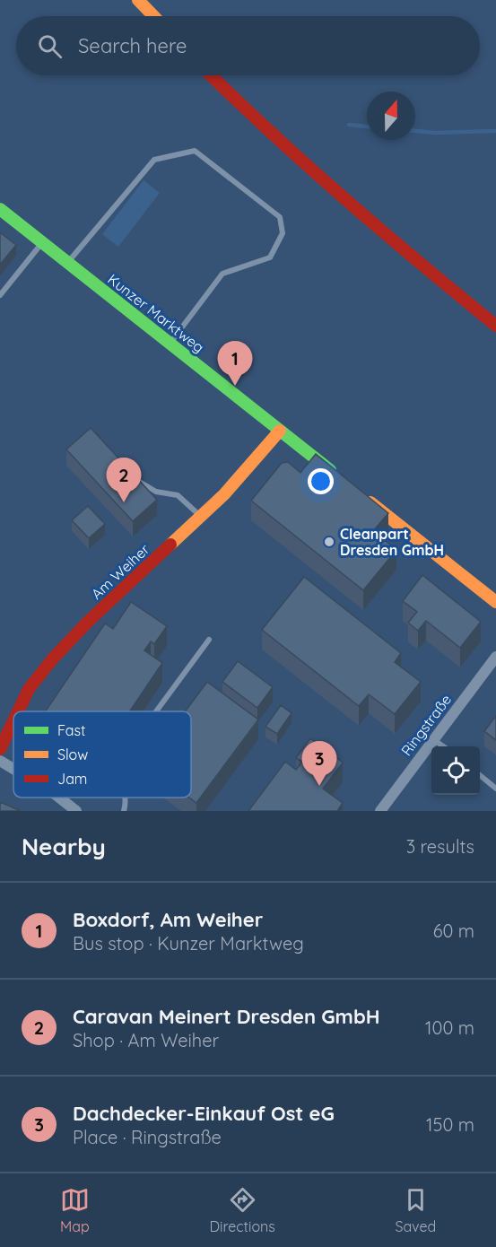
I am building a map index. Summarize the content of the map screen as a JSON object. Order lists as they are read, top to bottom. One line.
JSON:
{"streets":{"street":["Kunzer Marktweg","Am Weiher","Ringstraße"]},"crossings":[["Kunzer Marktweg","Am Weiher"]],"places":["Cleanpart Dresden GmbH"],"legend":["Fast","Slow","Jam"],"north":"top","page":{"search":"Search here","pins":["1","2","3"],"heading":["Nearby","3 results"],"list":[{"mark":"1","name":"Boxdorf, Am Weiher","note":"Bus stop · Kunzer Marktweg","value":"60 m"},{"mark":"2","name":"Caravan Meinert Dresden GmbH","note":"Shop · Am Weiher","value":"100 m"},{"mark":"3","name":"Dachdecker-Einkauf Ost eG","note":"Place · Ringstraße","value":"150 m"}],"nav":["Map","Directions","Saved"]}}
